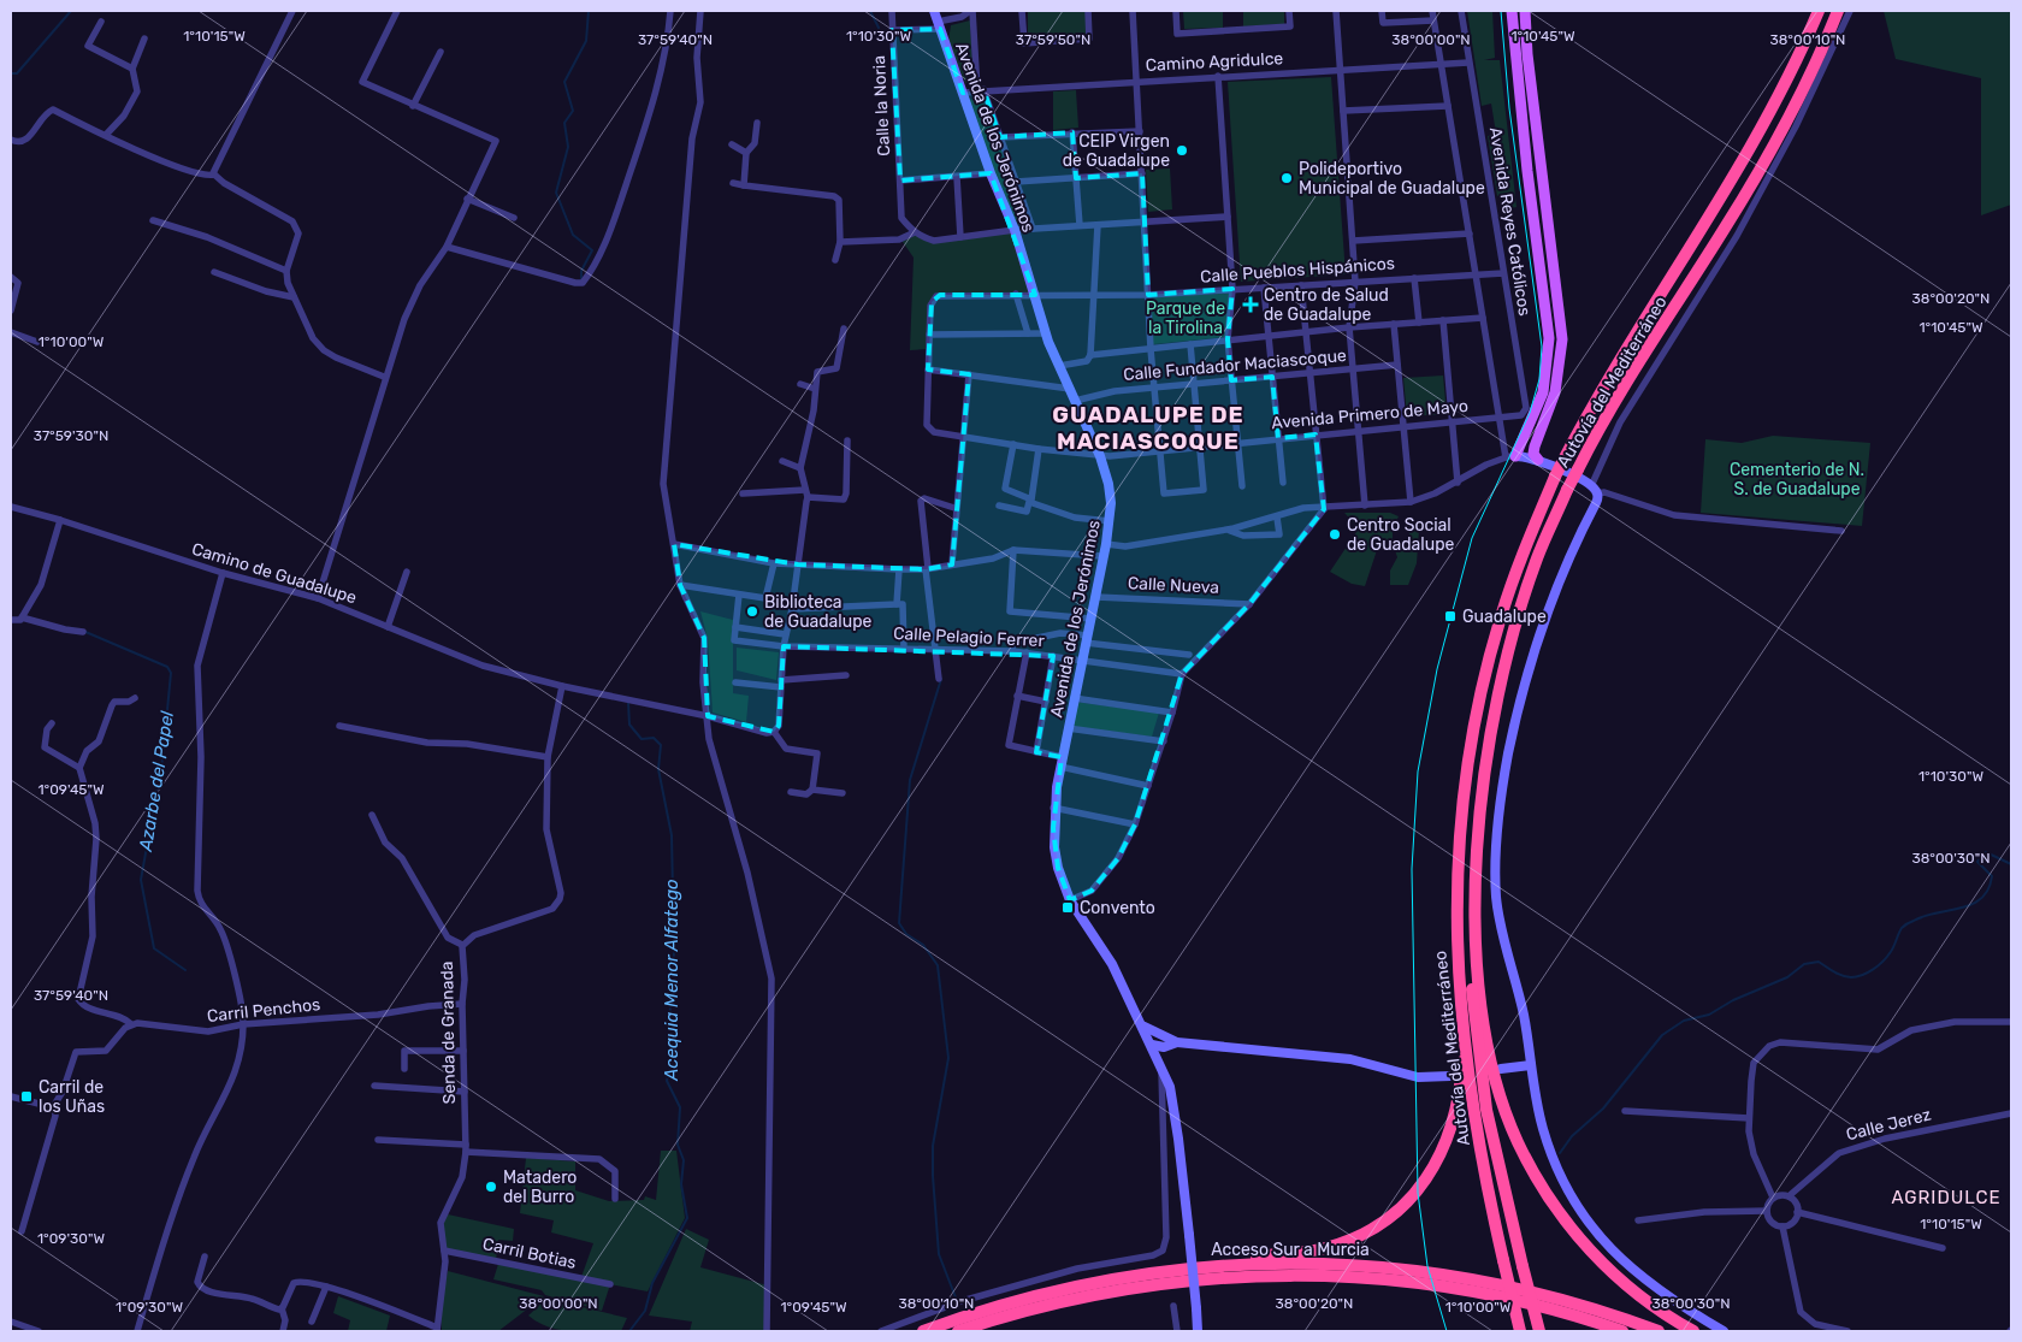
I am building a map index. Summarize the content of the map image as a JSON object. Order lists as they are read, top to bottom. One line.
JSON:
{"streets":{"highway":["Autovía del Mediterráneo","Acceso Sur a Murcia"],"street":["Camino Agridulce","Calle la Noria","Avenida de los Jerónimos","Avenida Reyes Católicos","Calle Pueblos Hispánicos","Calle Fundador Maciascoque","Avenida Primero de Mayo","Camino de Guadalupe","Calle Nueva","Calle Pelagio Ferrer","Carril Penchos","Senda de Granada","Calle Jerez","Carril Botias"]},"crossings":[["Camino Agridulce","Avenida de los Jerónimos"],["Camino Agridulce","Avenida Reyes Católicos"],["Avenida de los Jerónimos","Calle Pueblos Hispánicos"],["Avenida de los Jerónimos","Calle Fundador Maciascoque"],["Avenida de los Jerónimos","Avenida Primero de Mayo"],["Avenida de los Jerónimos","Calle Nueva"],["Avenida de los Jerónimos","Calle Pelagio Ferrer"],["Avenida Reyes Católicos","Calle Pueblos Hispánicos"],["Avenida Reyes Católicos","Avenida Primero de Mayo"],["Calle Pueblos Hispánicos","Avenida Primero de Mayo"],["Camino de Guadalupe","Senda de Granada"],["Carril Penchos","Senda de Granada"],["Senda de Granada","Carril Botias"]],"districts":["GUADALUPE DE MACIASCOQUE","AGRIDULCE"],"water":["Azarbe del Papel","Acequia Menor Alfatego"],"parks":["Parque de la Tirolina","Cementerio de N. S. de Guadalupe"],"places":{"other":["CEIP Virgen de Guadalupe","Polideportivo Municipal de Guadalupe","Centro Social de Guadalupe","Biblioteca de Guadalupe","Matadero del Burro"],"health":["Centro de Salud de Guadalupe"],"transit":["Guadalupe","Convento","Carril de los Uñas"]},"coordinates":["1°10'45\"W","1°10'15\"W","1°10'30\"W","37°59'50\"N","38°00'00\"N","37°59'40\"N","38°00'10\"N","38°00'20\"N","1°10'00\"W","37°59'30\"N","1°09'45\"W","38°00'30\"N","1°09'30\"W"]}
